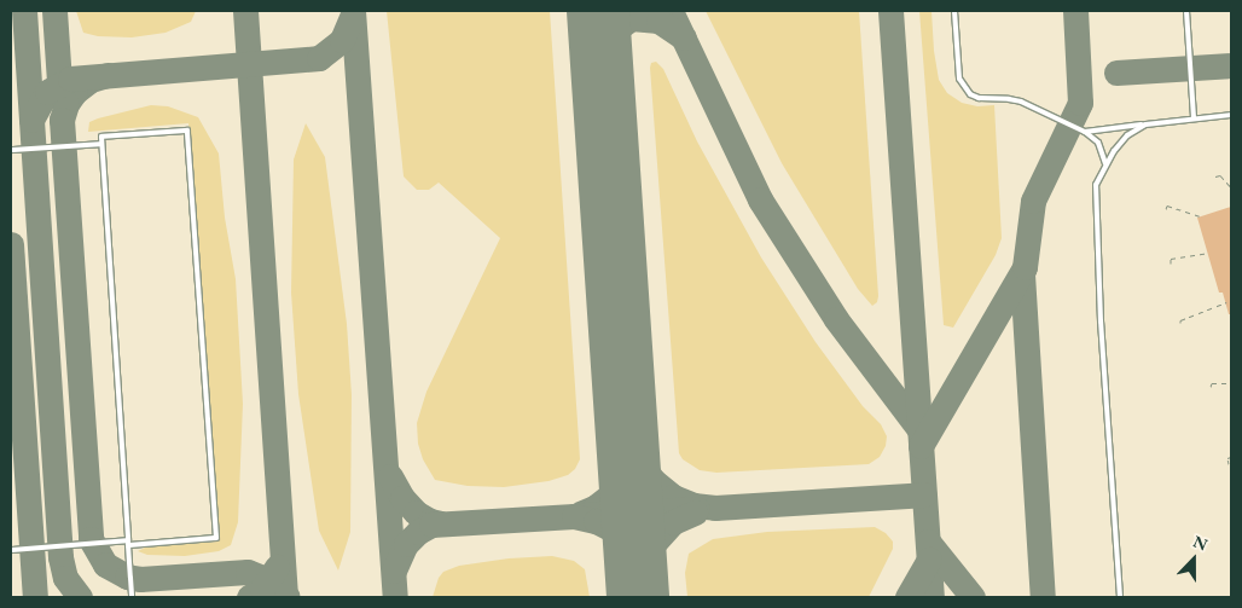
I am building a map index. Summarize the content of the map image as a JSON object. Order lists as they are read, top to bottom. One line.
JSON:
{"north":"top"}
